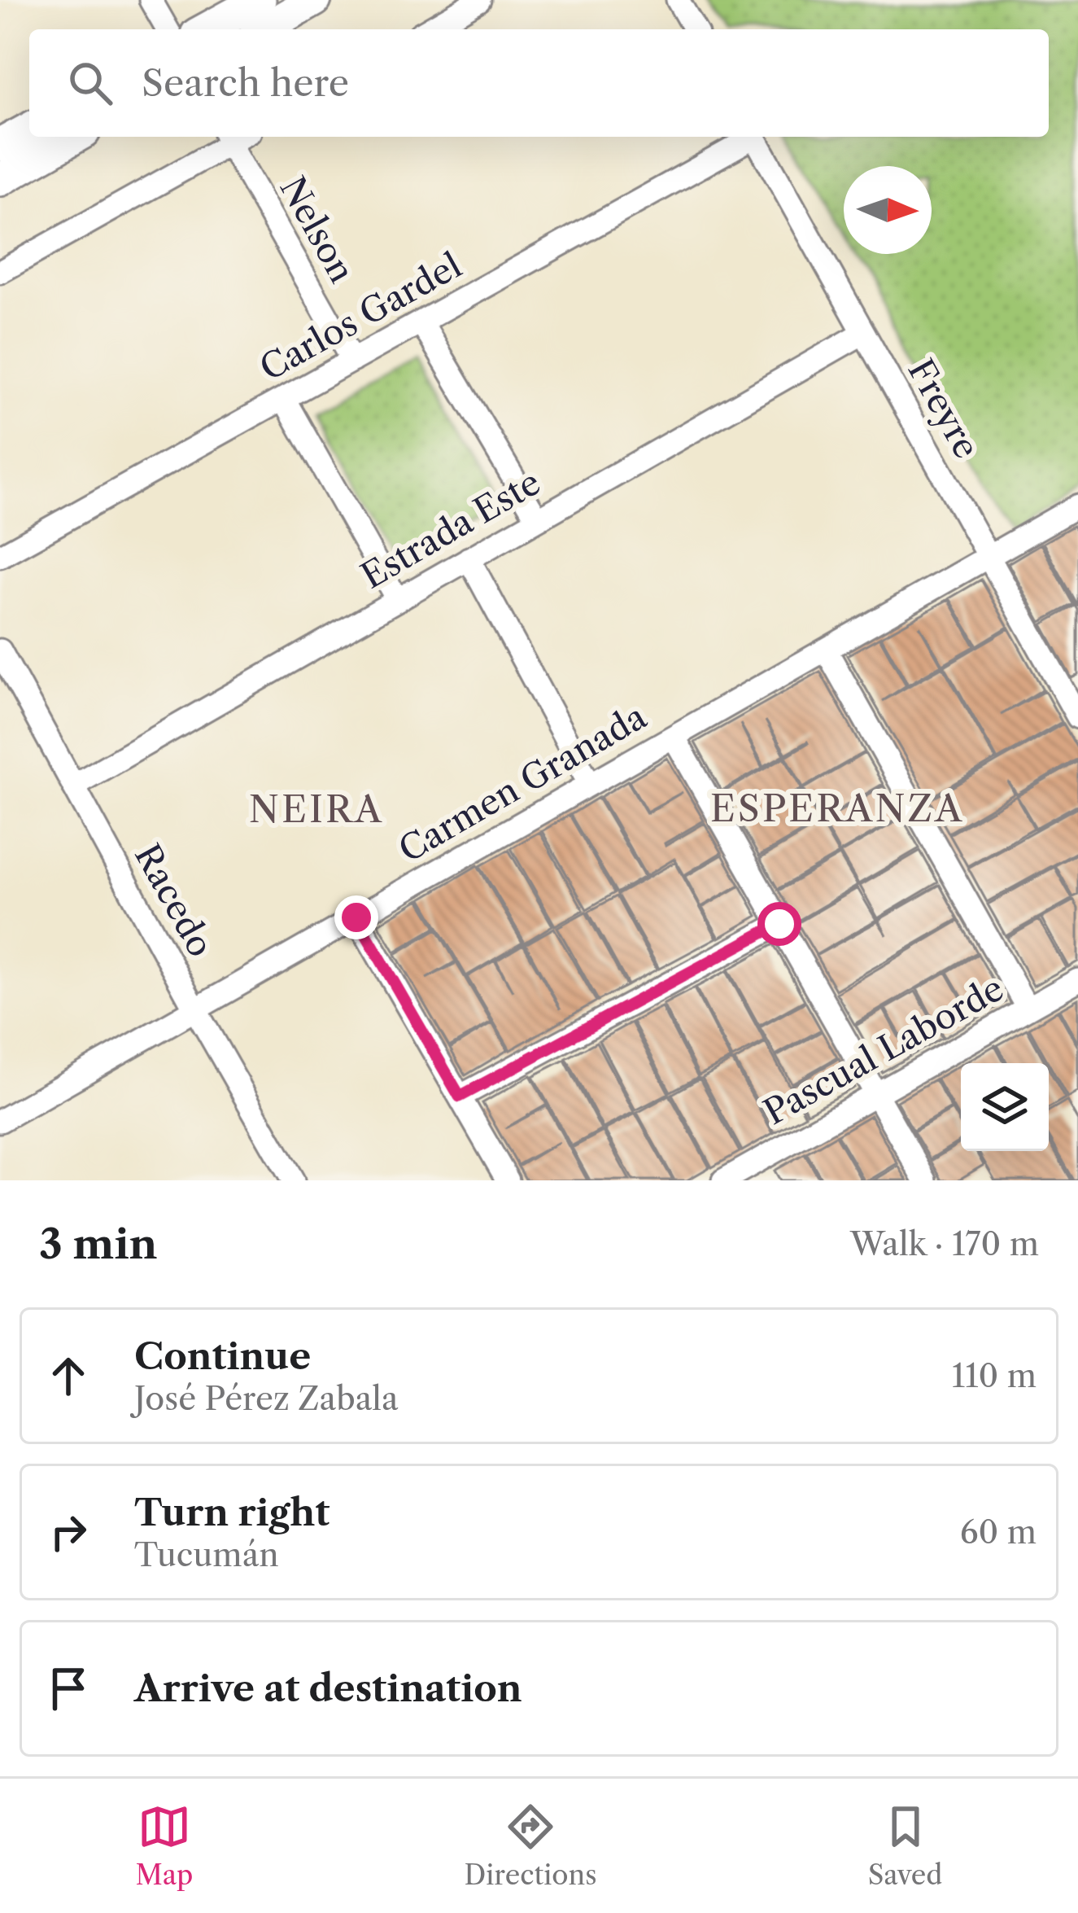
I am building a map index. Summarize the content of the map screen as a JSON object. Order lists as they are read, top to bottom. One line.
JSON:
{"streets":{"street":["Nelson","Carlos Gardel","Freyre","Estrada Este","Carmen Granada","Racedo","Pascual Laborde"]},"crossings":[["Nelson","Carlos Gardel"],["Freyre","Estrada Este"],["Freyre","Carmen Granada"],["Estrada Este","Racedo"],["Carmen Granada","Racedo"]],"districts":["ESPERANZA","NEIRA"],"north":"right","page":{"search":"Search here","heading":["3 min","Walk · 170 m"],"list":[["Continue","José Pérez Zabala","110 m"],["Turn right","Tucumán","60 m"],"Arrive at destination"],"nav":["Map","Directions","Saved"]}}
